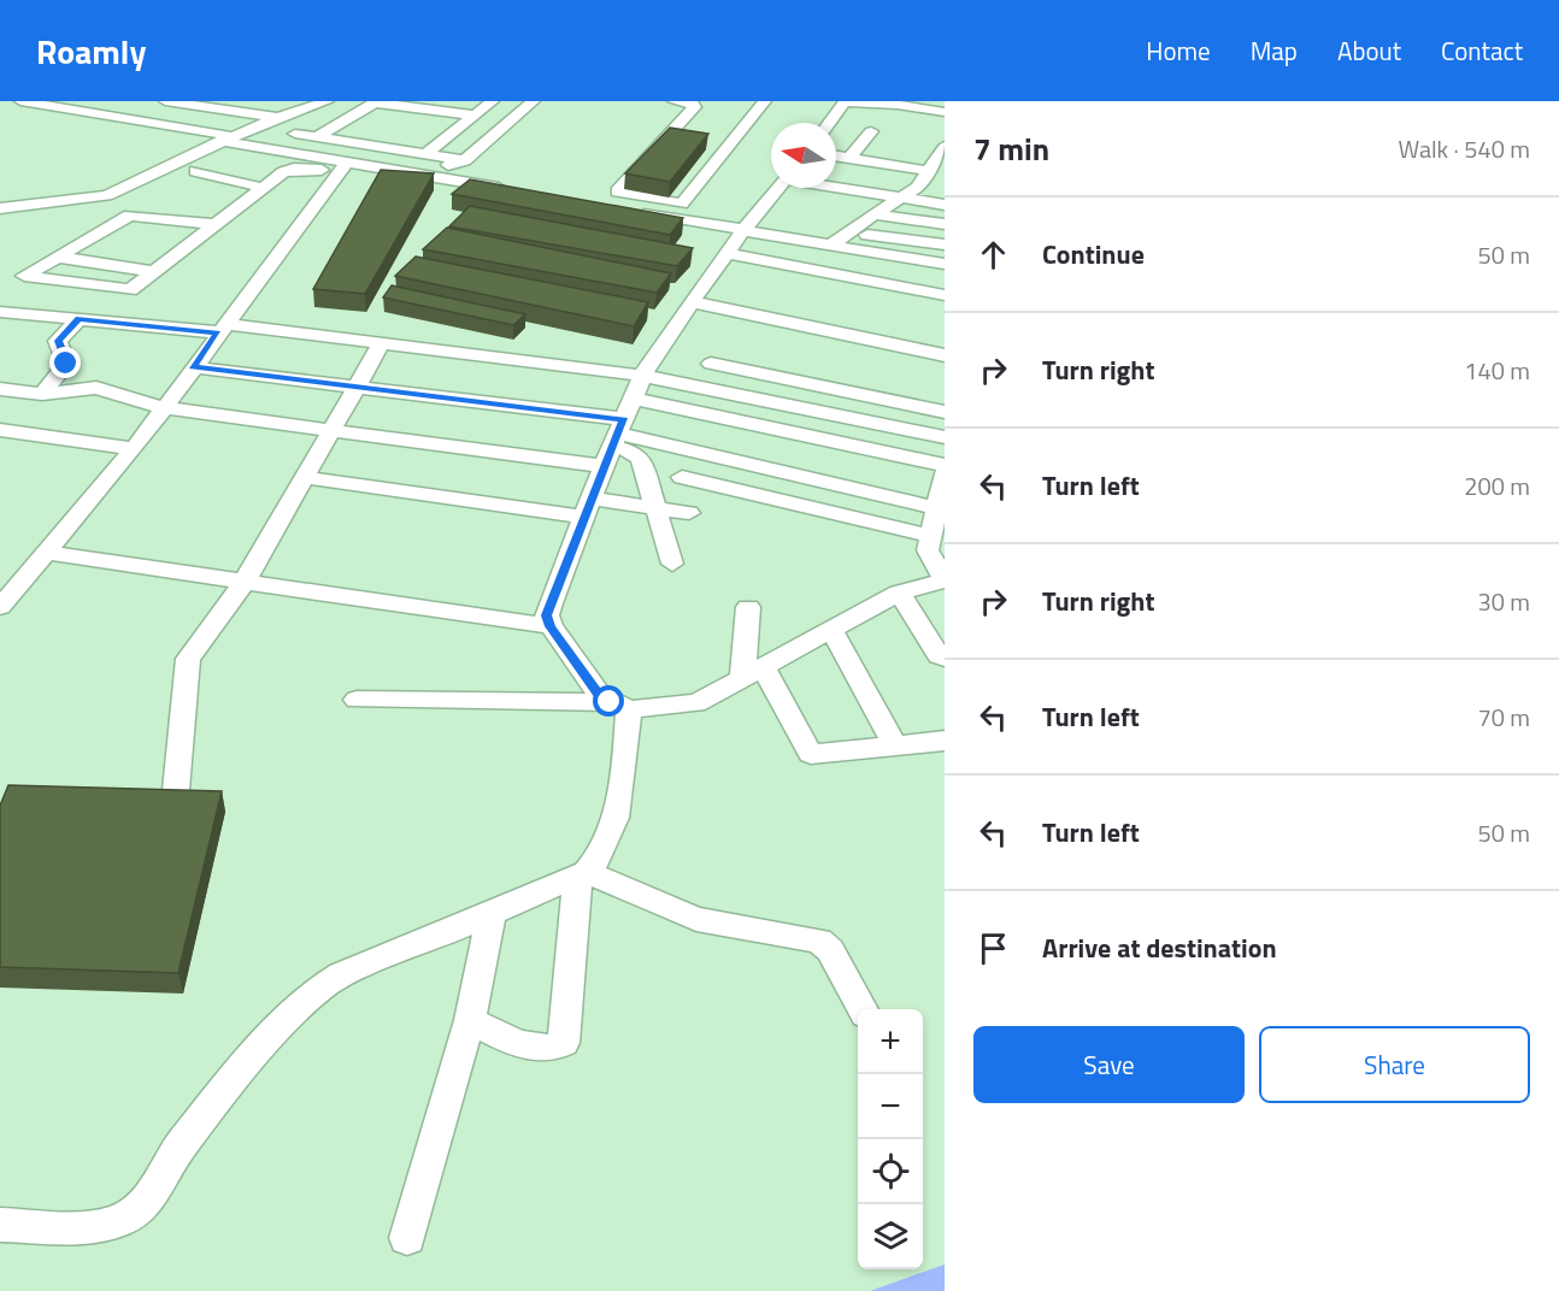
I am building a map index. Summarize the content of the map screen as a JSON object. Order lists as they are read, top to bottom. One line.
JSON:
{"north":"left","page":{"header":"Roamly","nav":["Home","Map","About","Contact"],"heading":["7 min","Walk · 540 m"],"list":[["Continue","50 m"],["Turn right","140 m"],["Turn left","200 m"],["Turn right","30 m"],["Turn left","70 m"],["Turn left","50 m"],"Arrive at destination"],"buttons":["Save","Share"],"map_buttons":["+","−"]}}
